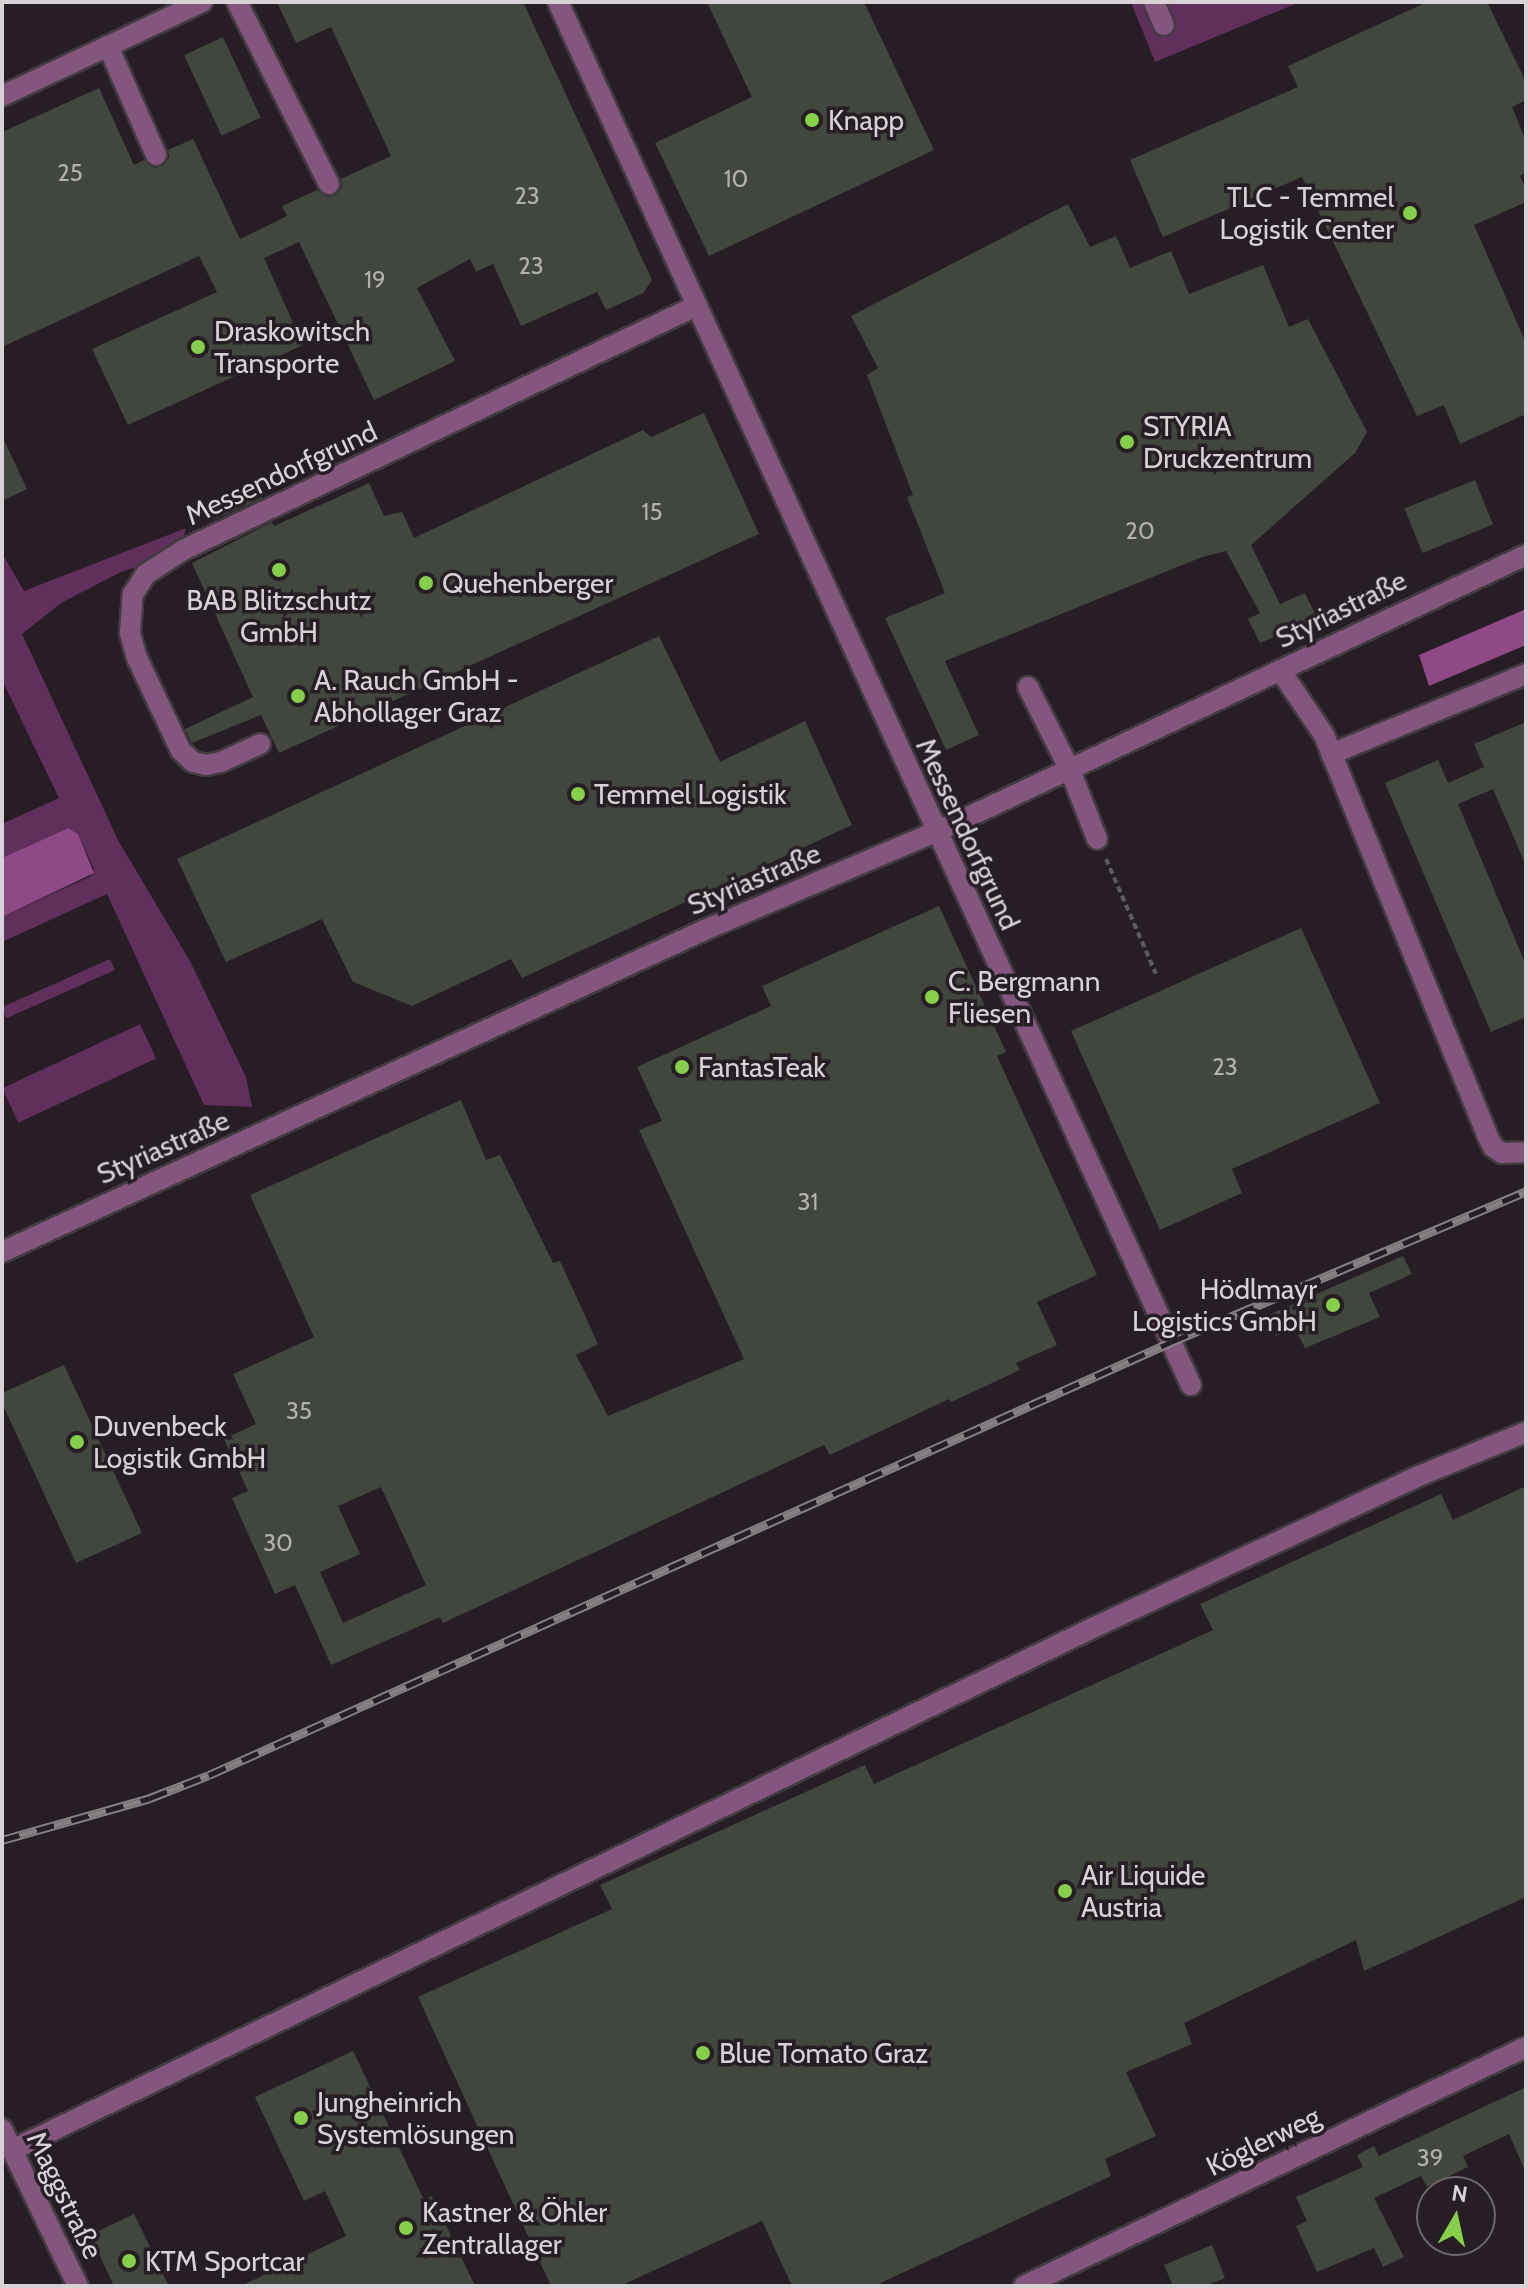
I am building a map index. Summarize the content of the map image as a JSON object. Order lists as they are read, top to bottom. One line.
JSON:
{"streets":{"street":["Messendorfgrund","Styriastraße","Köglerweg","Maggstraße"]},"crossings":[["Messendorfgrund","Styriastraße"]],"places":["Knapp","TLC - Temmel Logistik Center","Draskowitsch Transporte","STYRIA Druckzentrum","BAB Blitzschutz GmbH","Quehenberger","A. Rauch GmbH - Abhollager Graz","Temmel Logistik","C. Bergmann Fliesen","FantasTeak","Hödlmayr Logistics GmbH","Duvenbeck Logistik GmbH","Air Liquide Austria","Blue Tomato Graz","Jungheinrich Systemlösungen","Kastner & Öhler Zentrallager","KTM Sportcar"],"house_numbers":["25","10","23","23","19","15","20","23","31","35","30","39"],"north":"top"}
